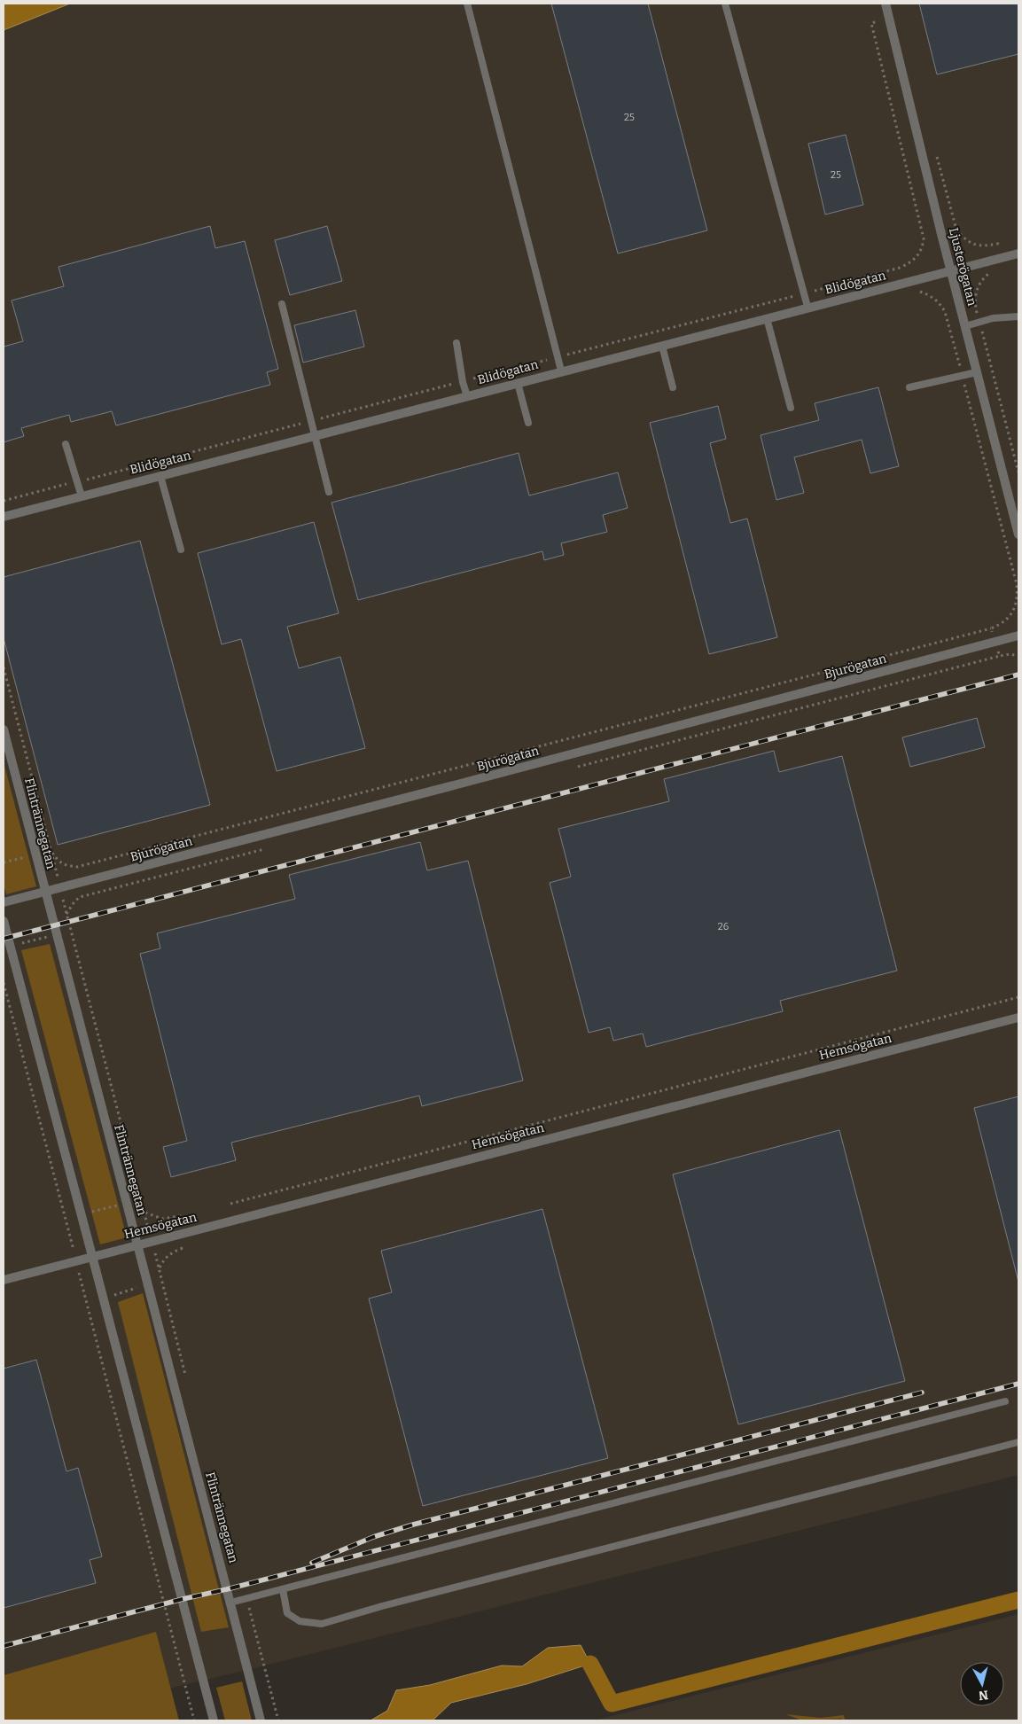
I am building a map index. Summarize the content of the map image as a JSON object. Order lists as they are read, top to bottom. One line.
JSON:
{"streets":{"street":["Ljusterögatan","Blidögatan","Bjurögatan","Flintrännegatan","Hemsögatan"]},"crossings":[["Ljusterögatan","Blidögatan"],["Bjurögatan","Flintrännegatan"],["Flintrännegatan","Hemsögatan"]],"house_numbers":["25","25","26"],"north":"bottom"}
